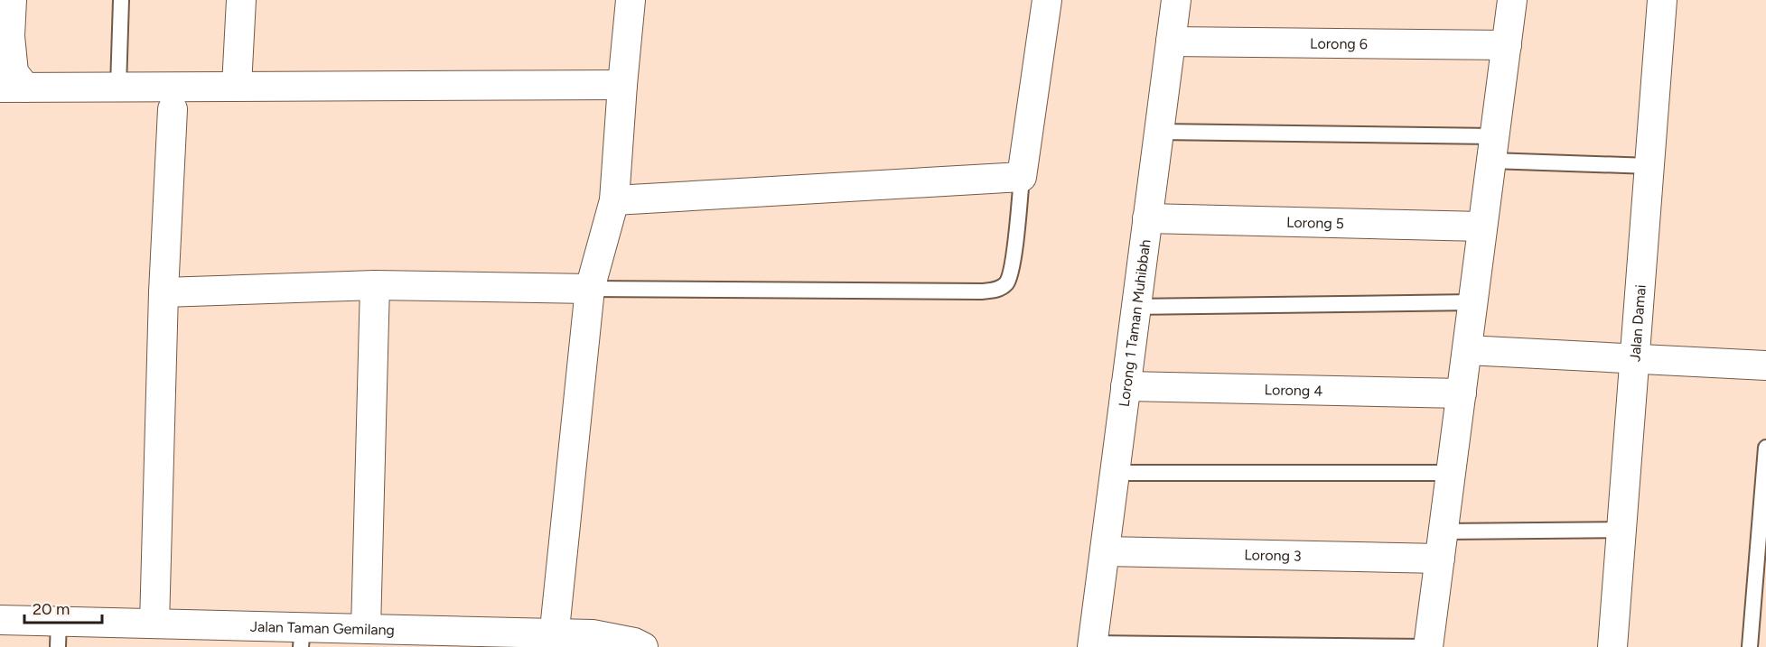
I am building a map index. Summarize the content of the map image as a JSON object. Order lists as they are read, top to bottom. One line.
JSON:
{"streets":{"street":["Lorong 6","Lorong 5","Lorong 1 Taman Muhibbah","Jalan Damai","Lorong 4","Lorong 3","Jalan Taman Gemilang"]},"crossings":[["Lorong 6","Lorong 1 Taman Muhibbah"],["Lorong 5","Lorong 1 Taman Muhibbah"],["Lorong 1 Taman Muhibbah","Lorong 4"],["Lorong 1 Taman Muhibbah","Lorong 3"]],"scale_bar":"20 m"}
